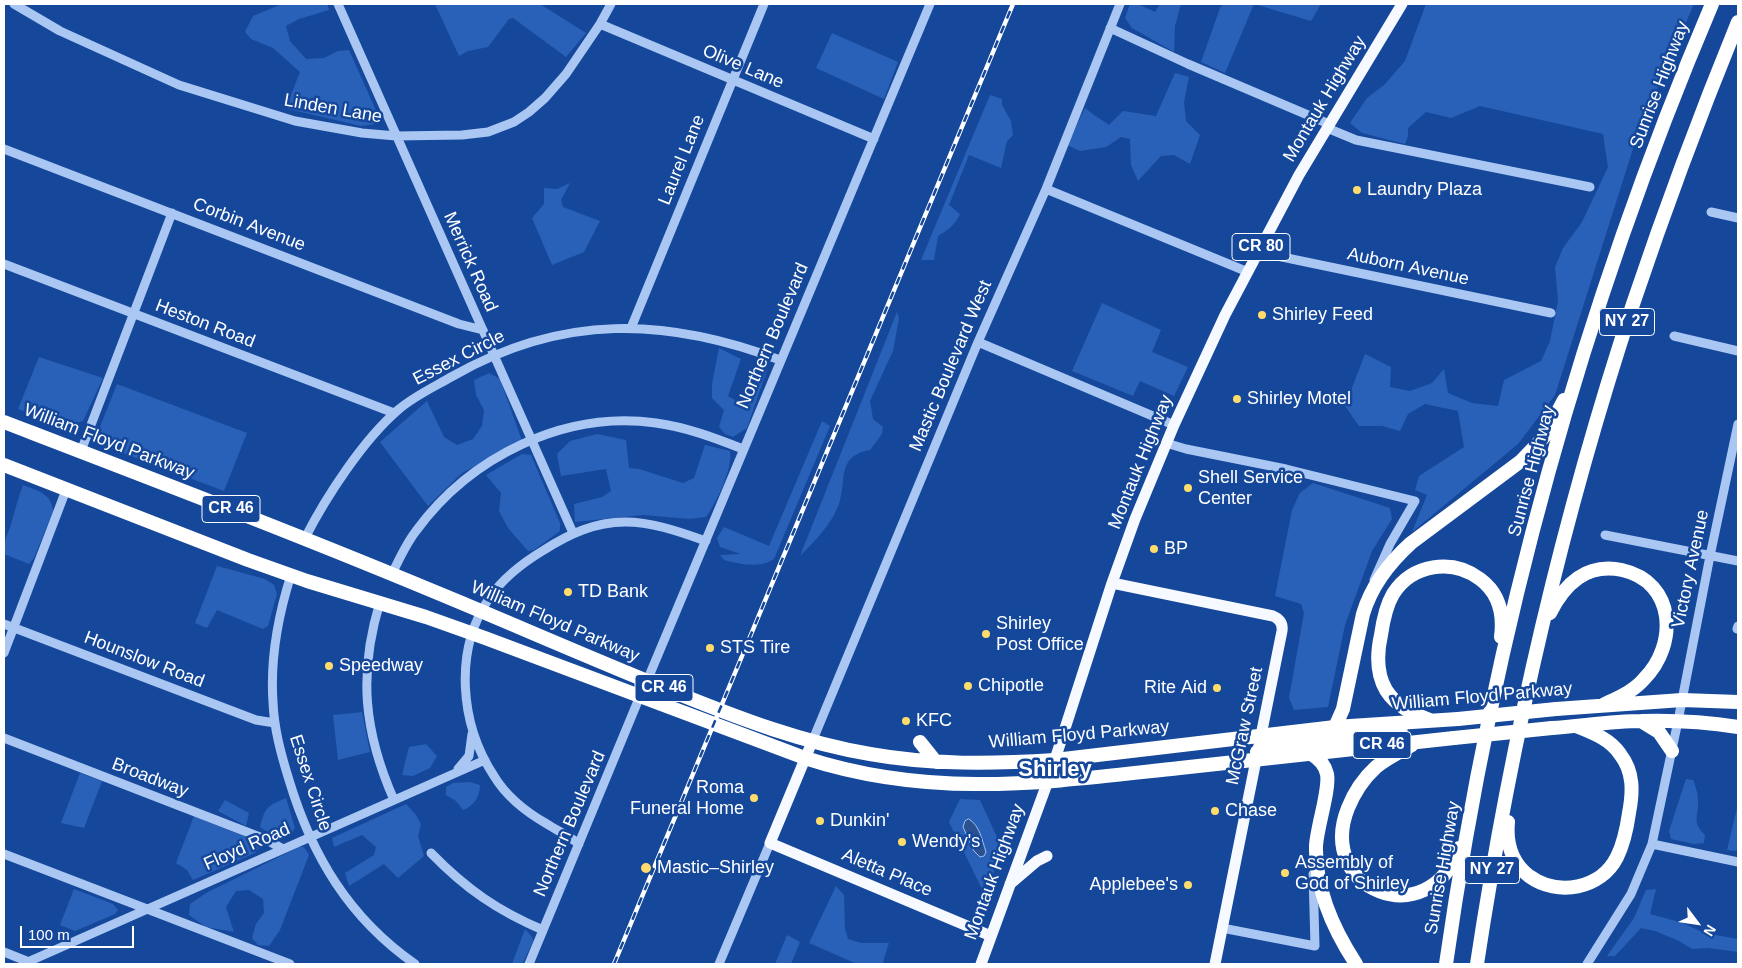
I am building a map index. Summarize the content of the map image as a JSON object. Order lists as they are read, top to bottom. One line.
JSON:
{"streets":{"highway":["Sunrise Highway","NY 27","William Floyd Parkway","CR 46"],"main road":["Montauk Highway","CR 80","McGraw Street","Aletta Place"],"street":["Olive Lane","Linden Lane","Laurel Lane","Corbin Avenue","Merrick Road","Auborn Avenue","Heston Road","Northern Boulevard","Essex Circle","Mastic Boulevard West","Victory Avenue","Hounslow Road","Broadway","Floyd Road"]},"crossings":[["Olive Lane","Linden Lane"],["Olive Lane","Laurel Lane"],["Olive Lane","Northern Boulevard"],["Montauk Highway","Auborn Avenue"],["Montauk Highway","William Floyd Parkway"],["Montauk Highway","McGraw Street"],["Montauk Highway","Aletta Place"],["Linden Lane","Merrick Road"],["Laurel Lane","Essex Circle"],["Corbin Avenue","Merrick Road"],["Merrick Road","Essex Circle"],["Heston Road","Essex Circle"],["Northern Boulevard","Essex Circle"],["Northern Boulevard","William Floyd Parkway"],["Essex Circle","William Floyd Parkway"],["Essex Circle","Hounslow Road"],["Essex Circle","Floyd Road"],["Mastic Boulevard West","William Floyd Parkway"],["William Floyd Parkway","Victory Avenue"],["William Floyd Parkway","McGraw Street"],["Broadway","Floyd Road"]],"districts":["Shirley"],"places":["Laundry Plaza","Shirley Feed","Shirley Motel","Shell Service Center","BP","TD Bank","Shirley Post Office","STS Tire","Speedway","Chipotle","Rite Aid","KFC","Roma Funeral Home","Chase","Dunkin'","Wendy's","Mastic–Shirley","Assembly of God of Shirley","Applebee's"],"scale_bar":"100 m","north":"bottom right"}
